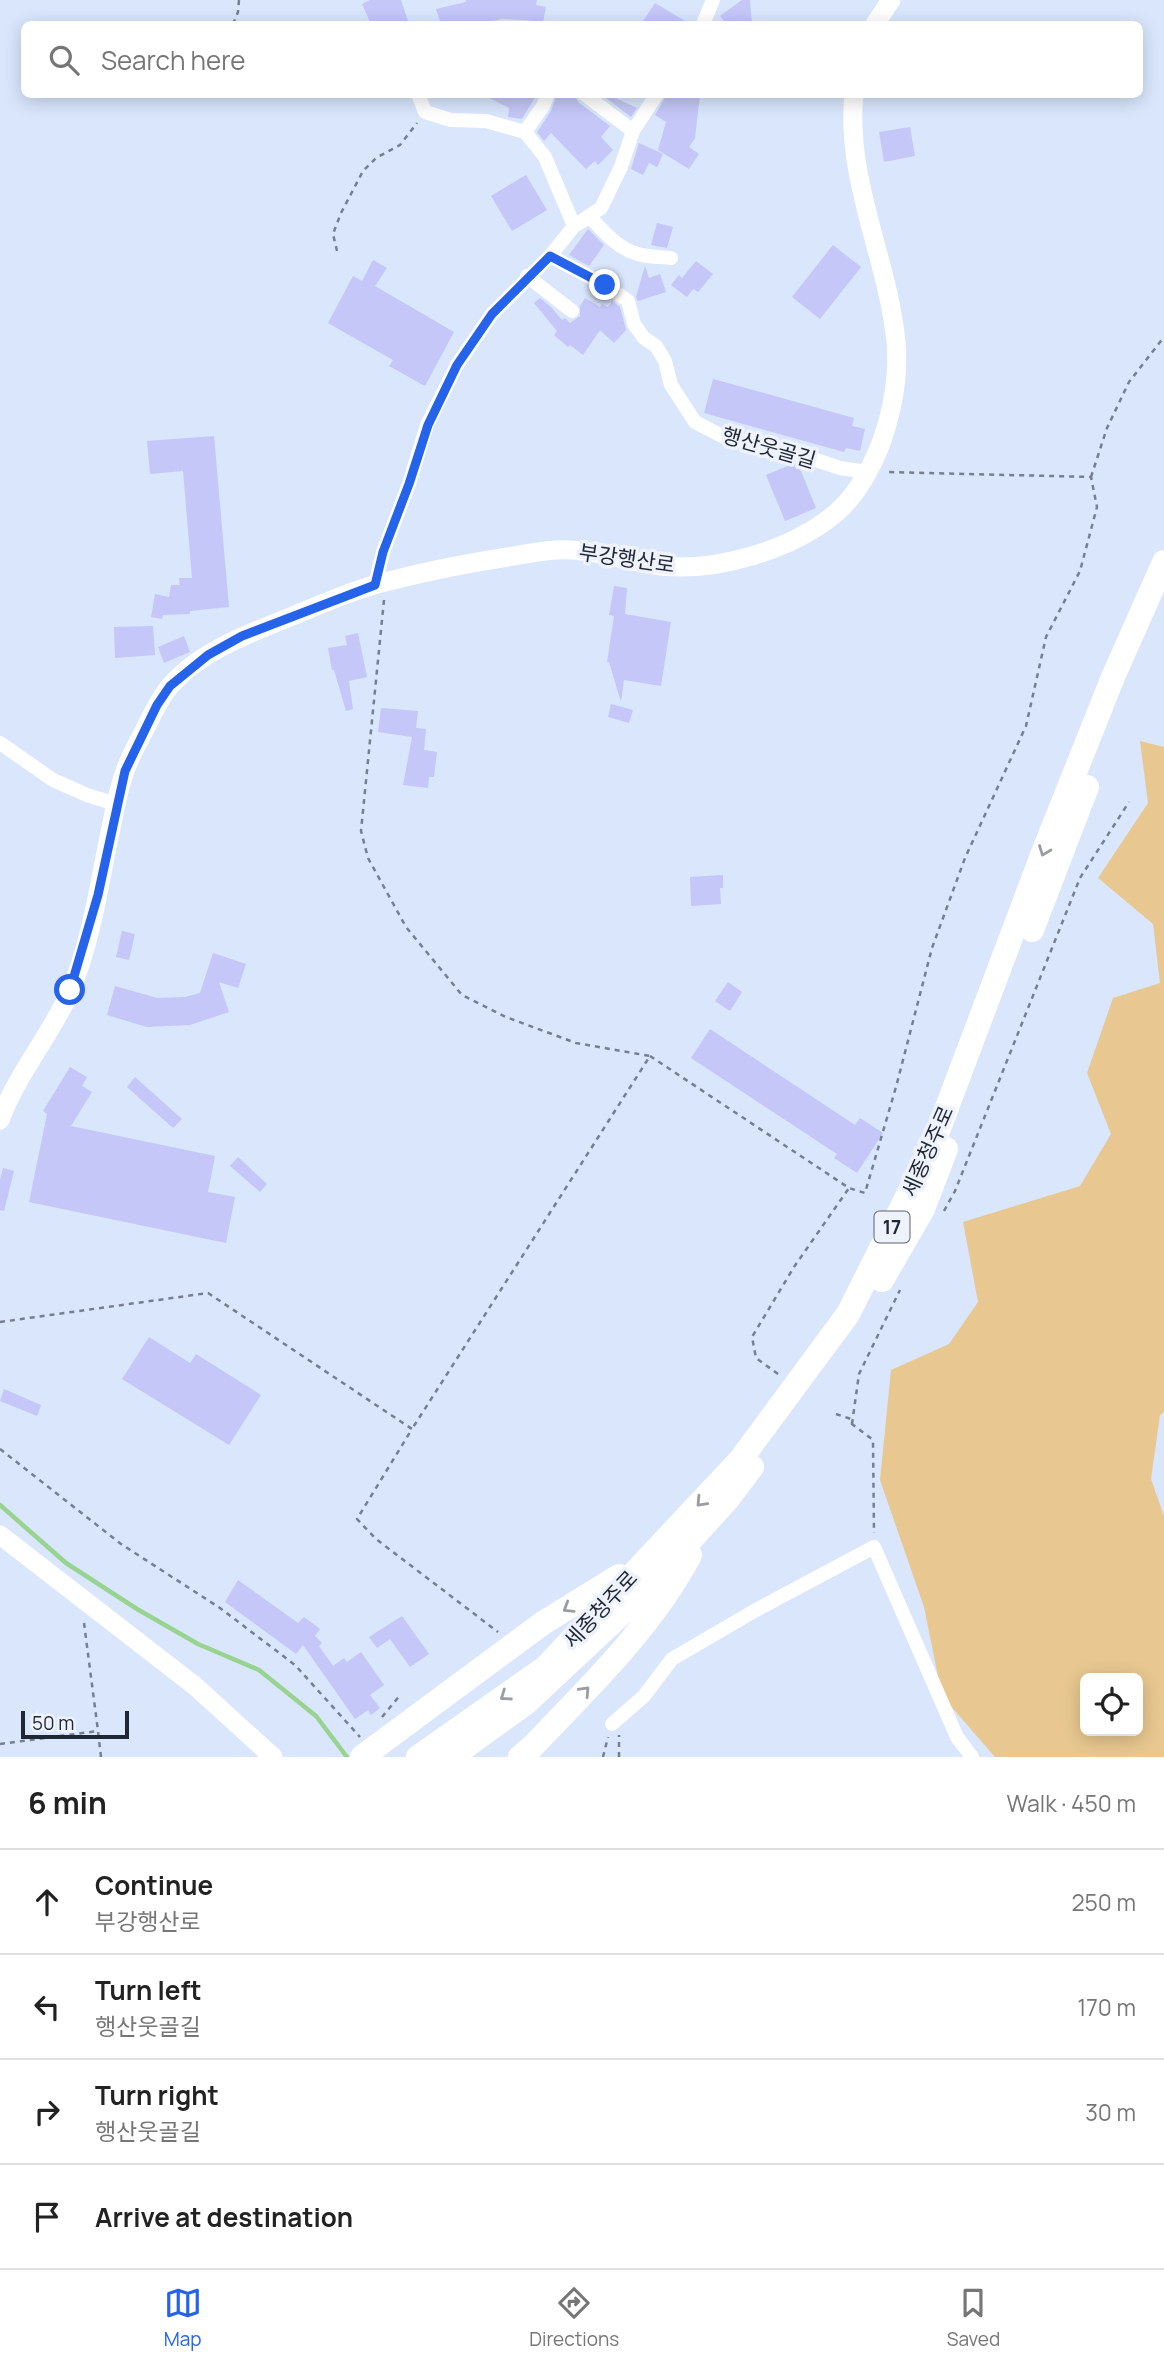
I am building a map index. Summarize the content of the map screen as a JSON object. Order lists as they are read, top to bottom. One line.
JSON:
{"streets":{"highway":["세종청주로","17"],"street":["행산웃골길","부강행산로"]},"crossings":[["행산웃골길","부강행산로"]],"scale_bar":"50 m","page":{"search":"Search here","scale":"50 m","heading":["6 min","Walk · 450 m"],"list":[["Continue","부강행산로","250 m"],["Turn left","행산웃골길","170 m"],["Turn right","행산웃골길","30 m"],"Arrive at destination"],"nav":["Map","Directions","Saved"]}}
